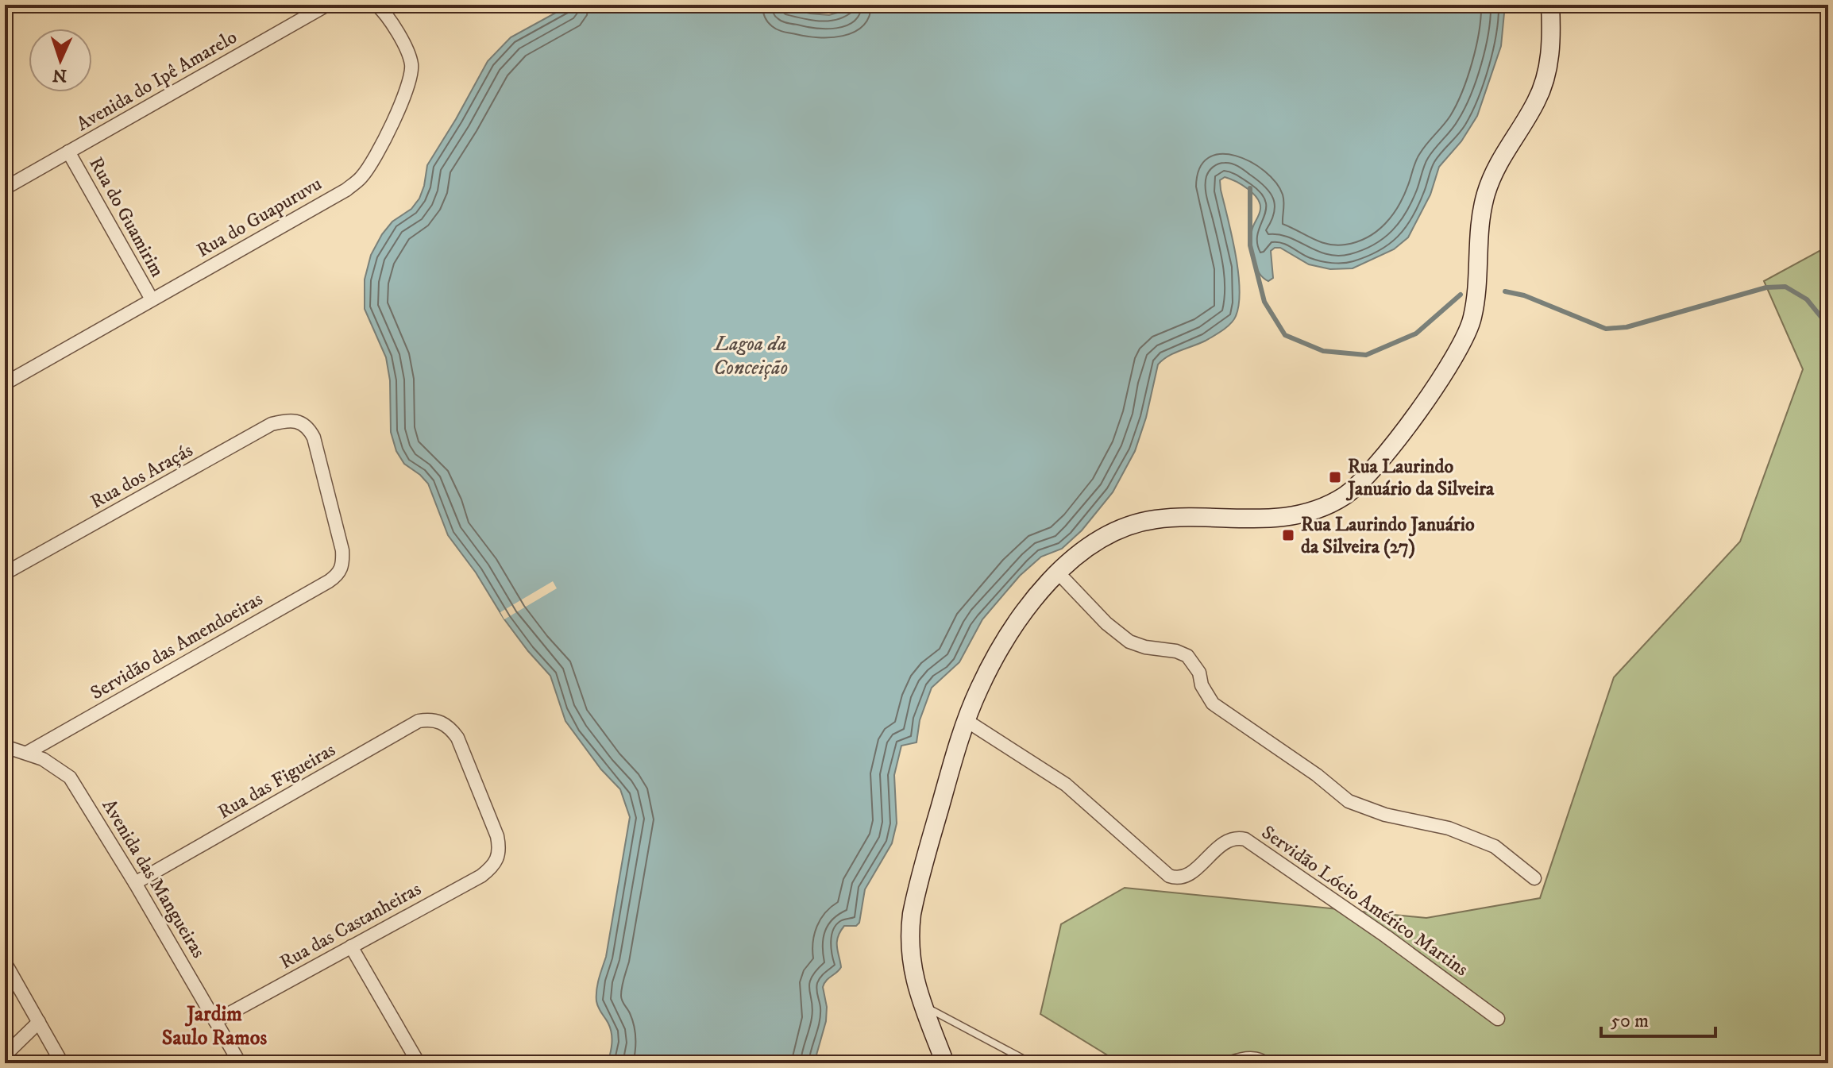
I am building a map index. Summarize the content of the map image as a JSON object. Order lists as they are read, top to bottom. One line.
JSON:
{"streets":{"street":["Avenida do Ipê Amarelo","Rua do Guamirim","Rua do Guapuruvu","Rua dos Araçás","Servidão das Amendoeiras","Rua das Figueiras","Avenida das Mangueiras","Servidão Lócio Américo Martins","Rua das Castanheiras"]},"crossings":[["Avenida do Ipê Amarelo","Rua do Guamirim"],["Rua do Guamirim","Rua do Guapuruvu"],["Rua dos Araçás","Servidão das Amendoeiras"],["Servidão das Amendoeiras","Avenida das Mangueiras"],["Rua das Figueiras","Avenida das Mangueiras"],["Rua das Figueiras","Rua das Castanheiras"],["Avenida das Mangueiras","Rua das Castanheiras"]],"districts":["Jardim Saulo Ramos"],"water":["Lagoa da Conceição"],"places":{"transit":["Rua Laurindo Januário da Silveira","Rua Laurindo Januário da Silveira (27)"]},"scale_bar":"50 m","north":"bottom"}
